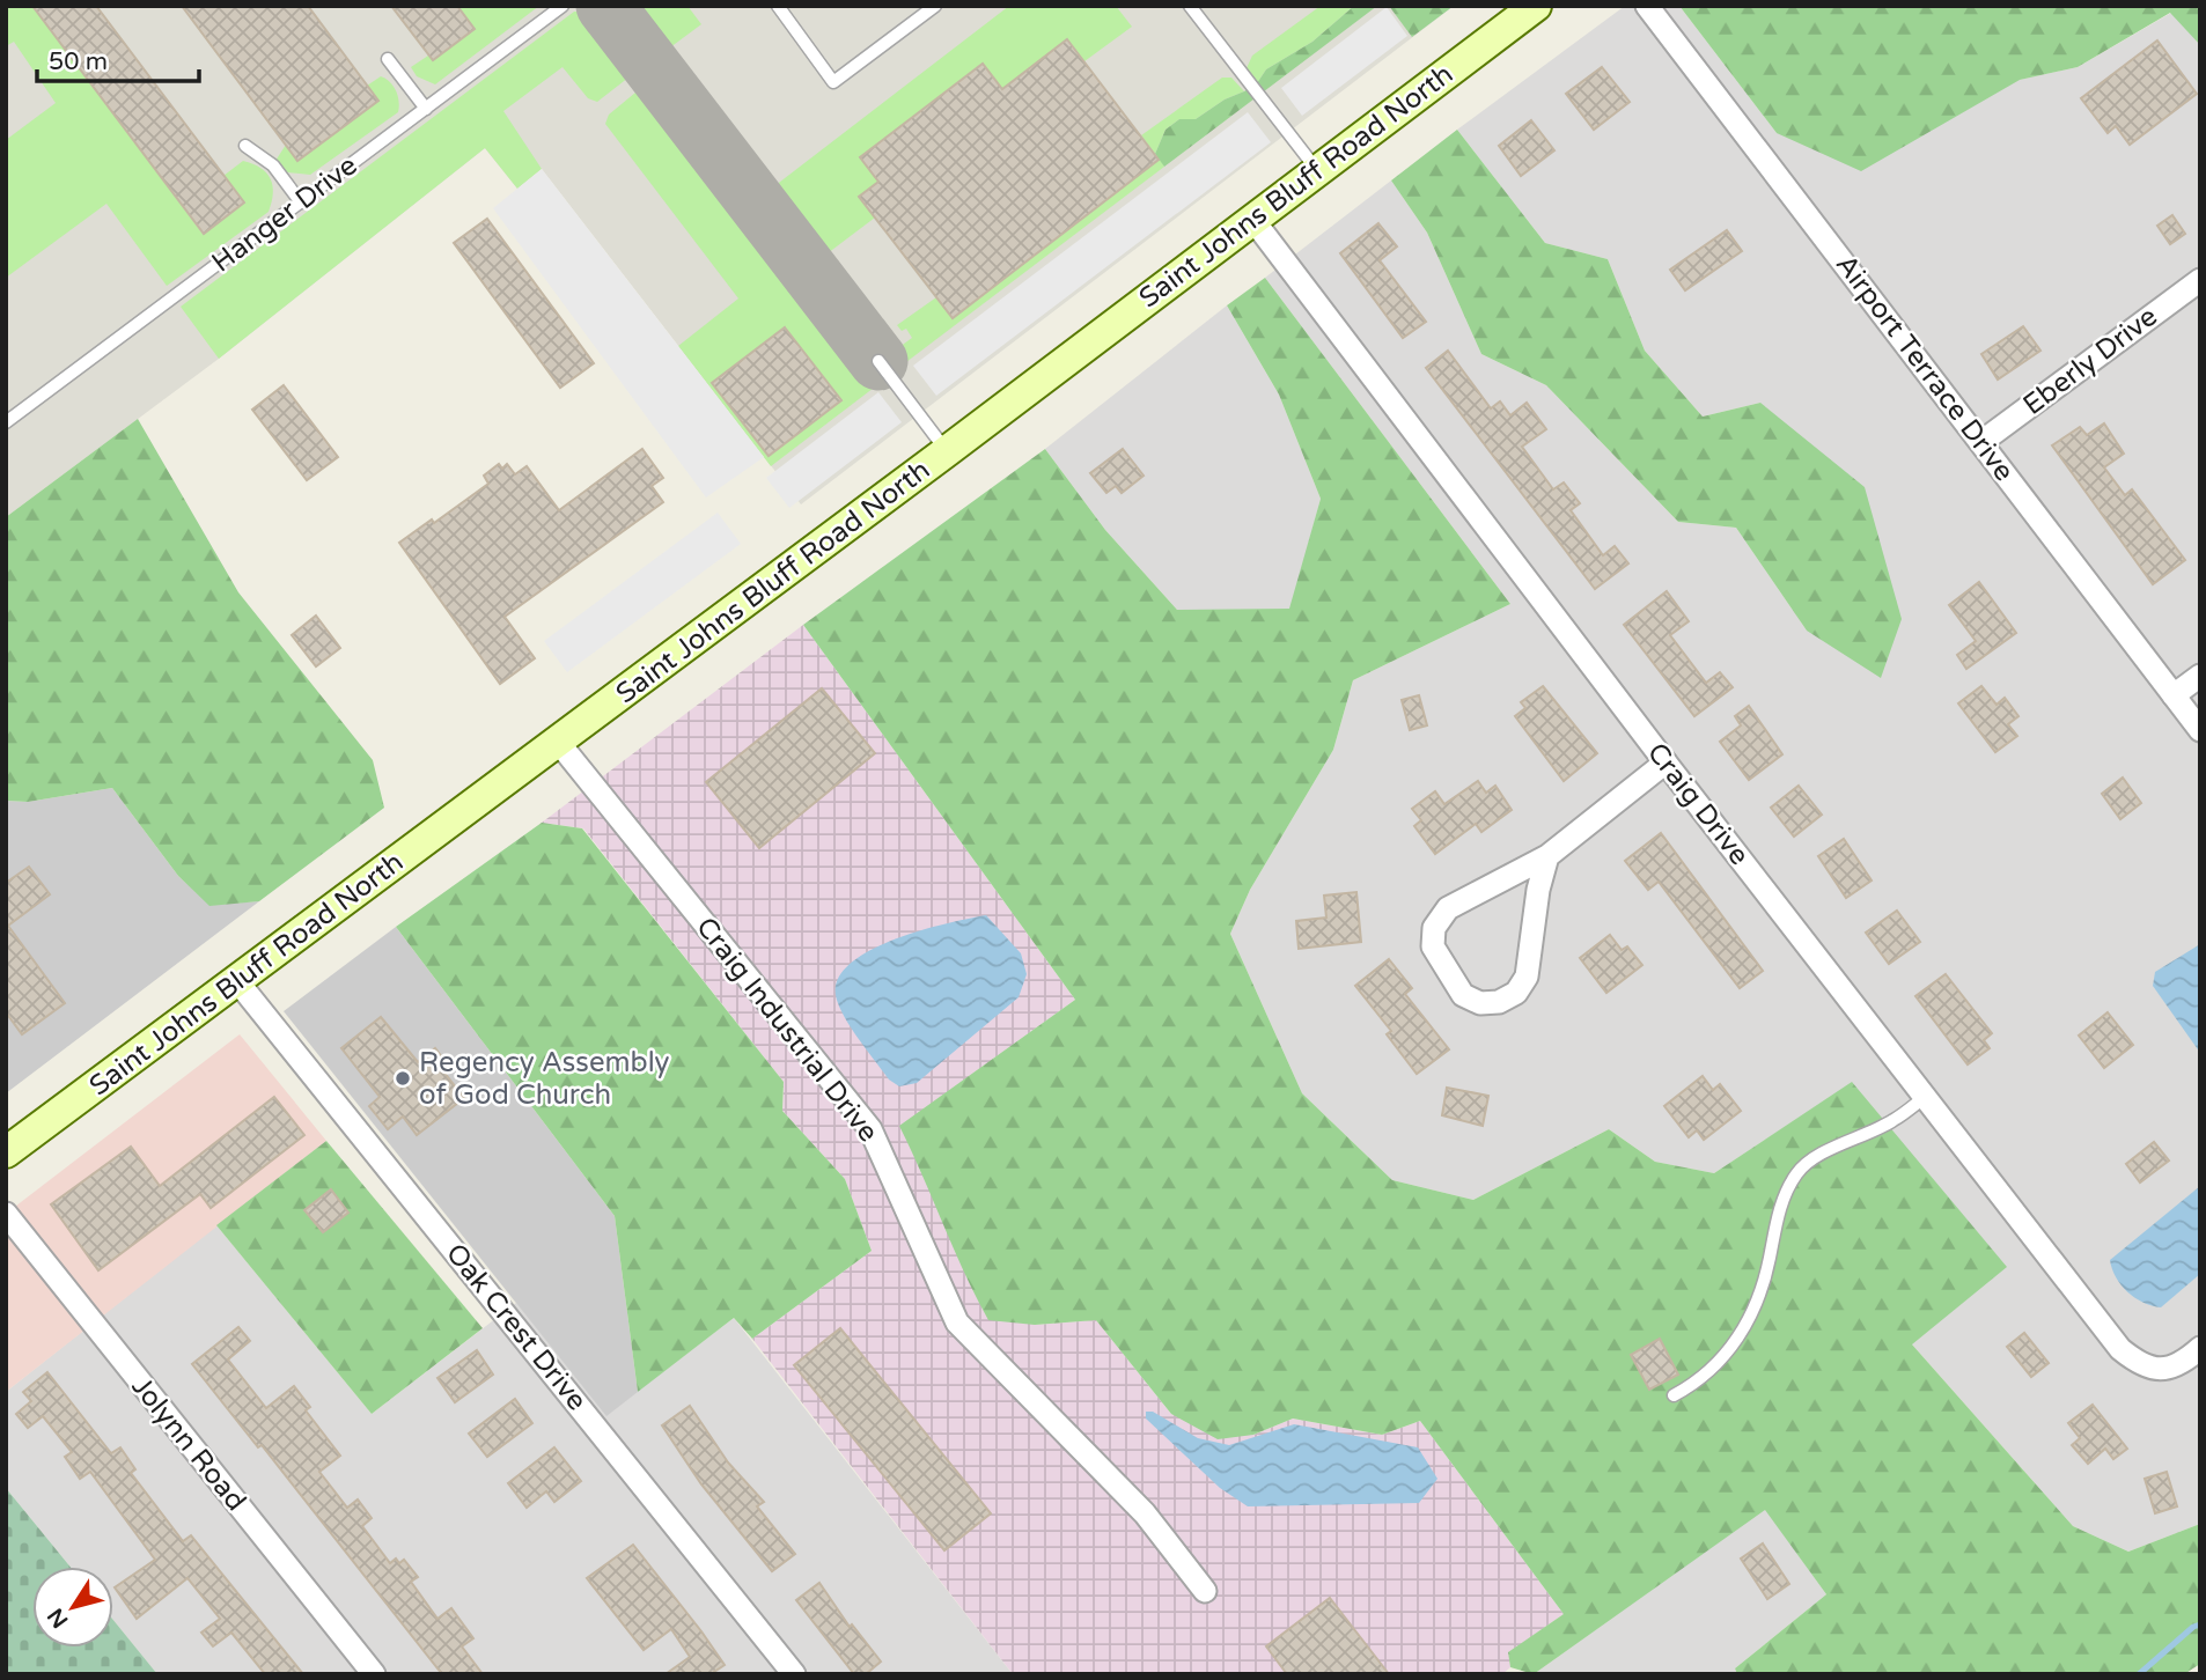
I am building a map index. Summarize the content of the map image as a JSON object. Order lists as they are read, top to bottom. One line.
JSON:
{"streets":{"main road":["Saint Johns Bluff Road North"],"street":["Eberly Drive","Airport Terrace Drive","Craig Drive","Craig Industrial Drive","Oak Crest Drive","Jolynn Road"],"lane":["Hanger Drive"]},"crossings":[["Saint Johns Bluff Road North","Craig Drive"],["Saint Johns Bluff Road North","Craig Industrial Drive"],["Saint Johns Bluff Road North","Oak Crest Drive"],["Eberly Drive","Airport Terrace Drive"]],"places":["Regency Assembly of God Church"],"scale_bar":"50 m","north":"bottom left"}
